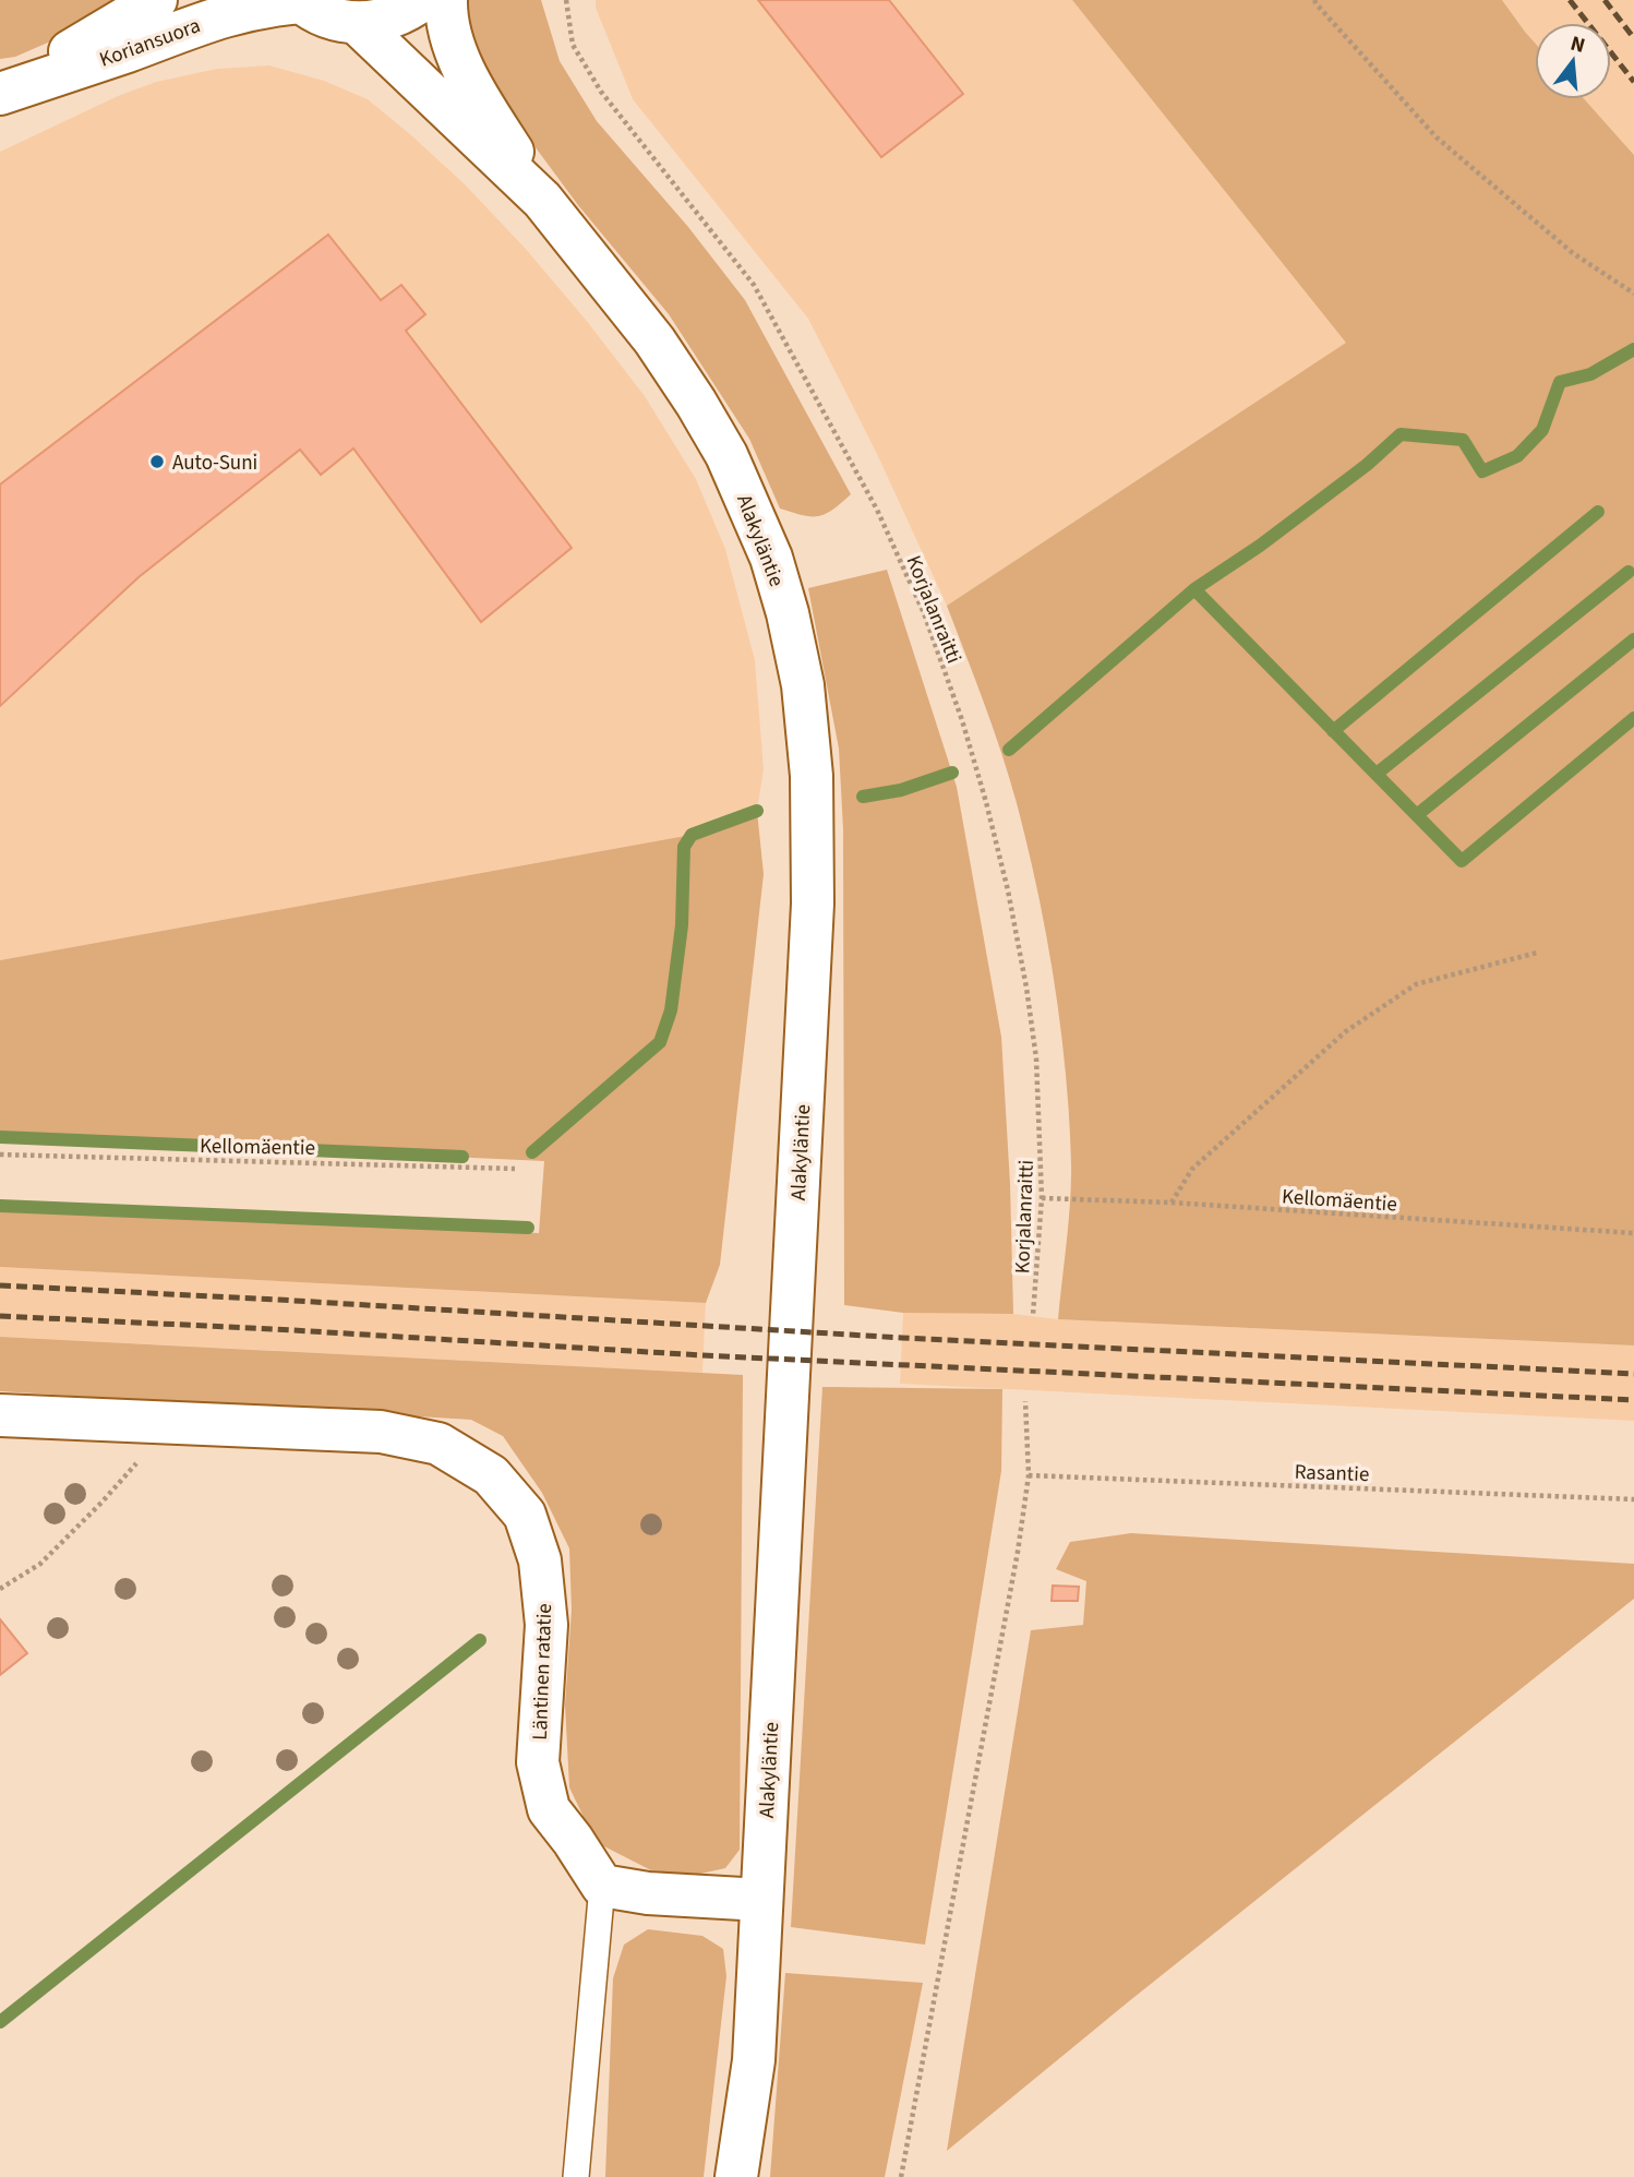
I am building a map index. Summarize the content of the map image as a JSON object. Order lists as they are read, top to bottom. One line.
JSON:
{"streets":{"street":["Koriansuora","Alakyläntie","Läntinen ratatie"],"path":["Korjalanraitti","Kellomäentie","Rasantie"]},"crossings":[["Korjalanraitti","Kellomäentie"]],"places":["Auto-Suni"],"north":"top"}
